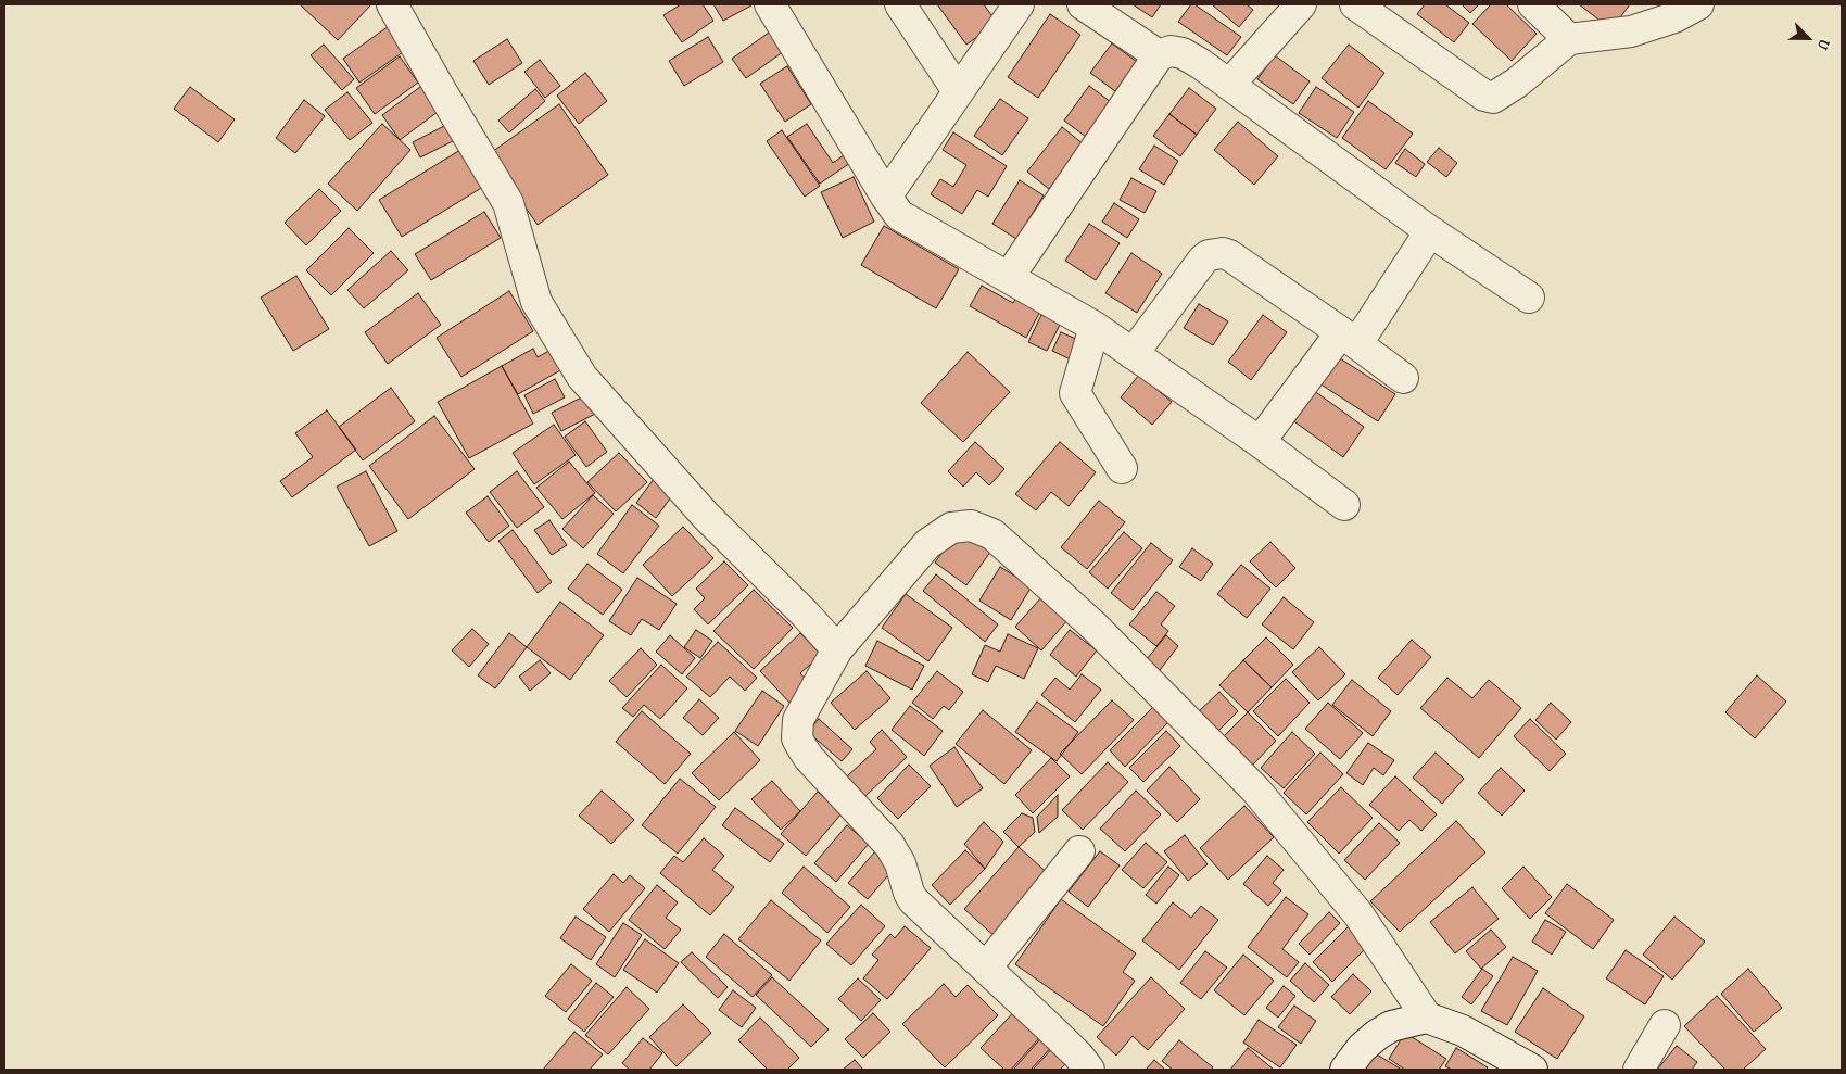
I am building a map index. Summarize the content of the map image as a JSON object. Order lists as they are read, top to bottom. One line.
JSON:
{"north":"bottom right"}
